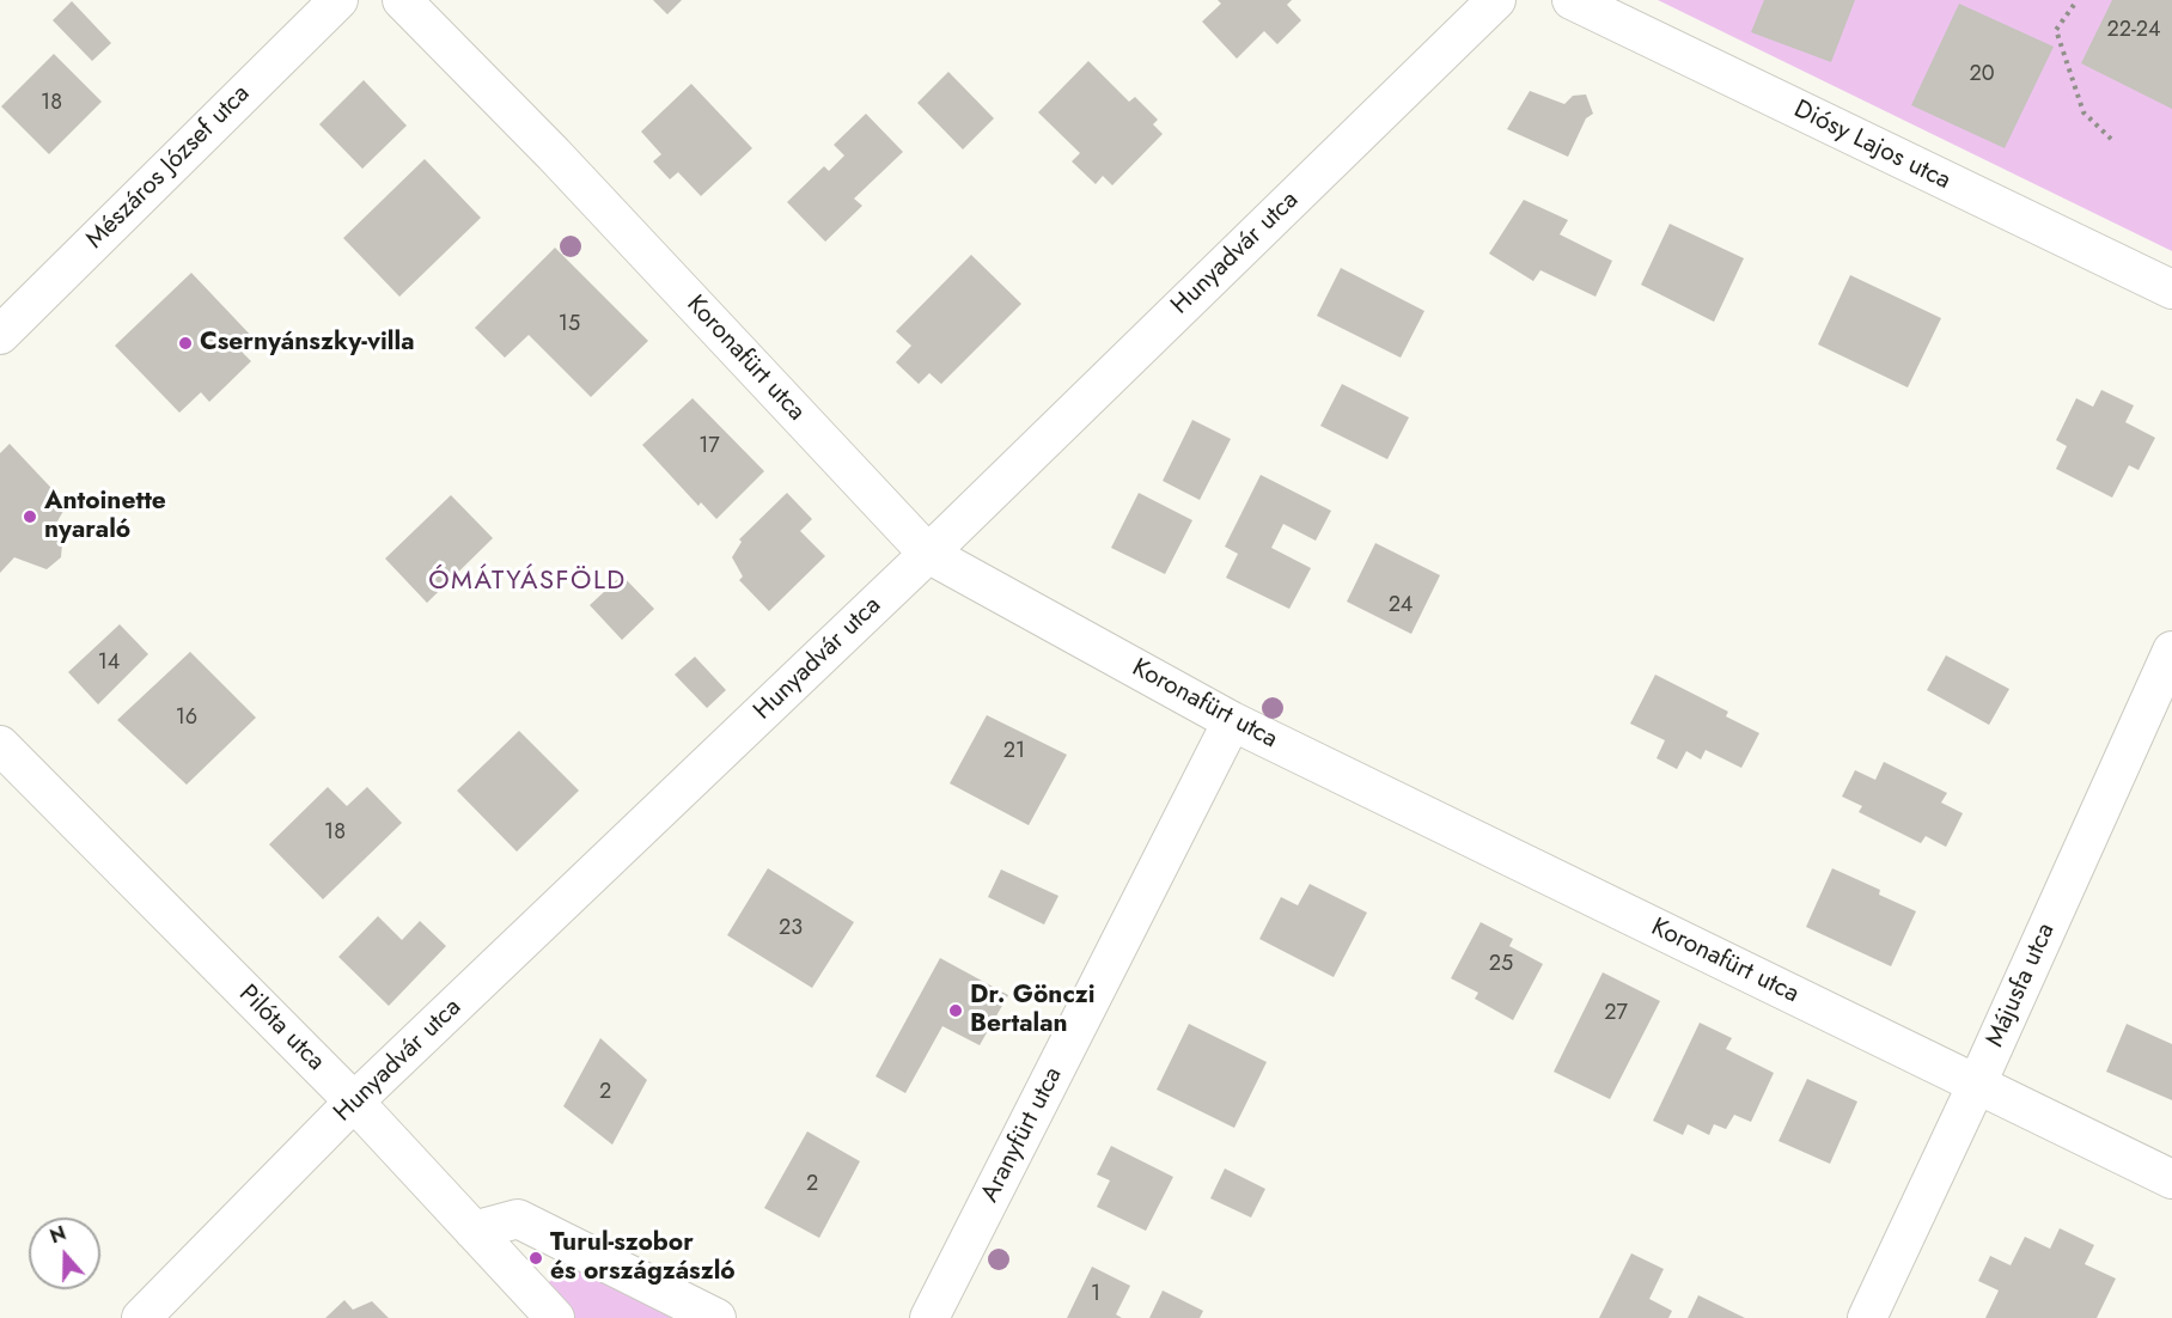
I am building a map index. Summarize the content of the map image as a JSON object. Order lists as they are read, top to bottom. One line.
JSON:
{"streets":{"street":["Diósy Lajos utca","Mészáros József utca","Hunyadvár utca","Koronafürt utca","Májusfa utca","Pilóta utca","Aranyfürt utca"]},"crossings":[["Hunyadvár utca","Koronafürt utca"],["Hunyadvár utca","Pilóta utca"],["Koronafürt utca","Májusfa utca"],["Koronafürt utca","Aranyfürt utca"]],"districts":["ÓMÁTYÁSFÖLD"],"places":["Csernyánszky-villa","Antoinette nyaraló","Dr. Gönczi Bertalan","Turul-szobor és országzászló"],"house_numbers":["22-24","20","18","15","17","24","14","16","21","18","23","25","27","2","2","1"],"north":"top"}
